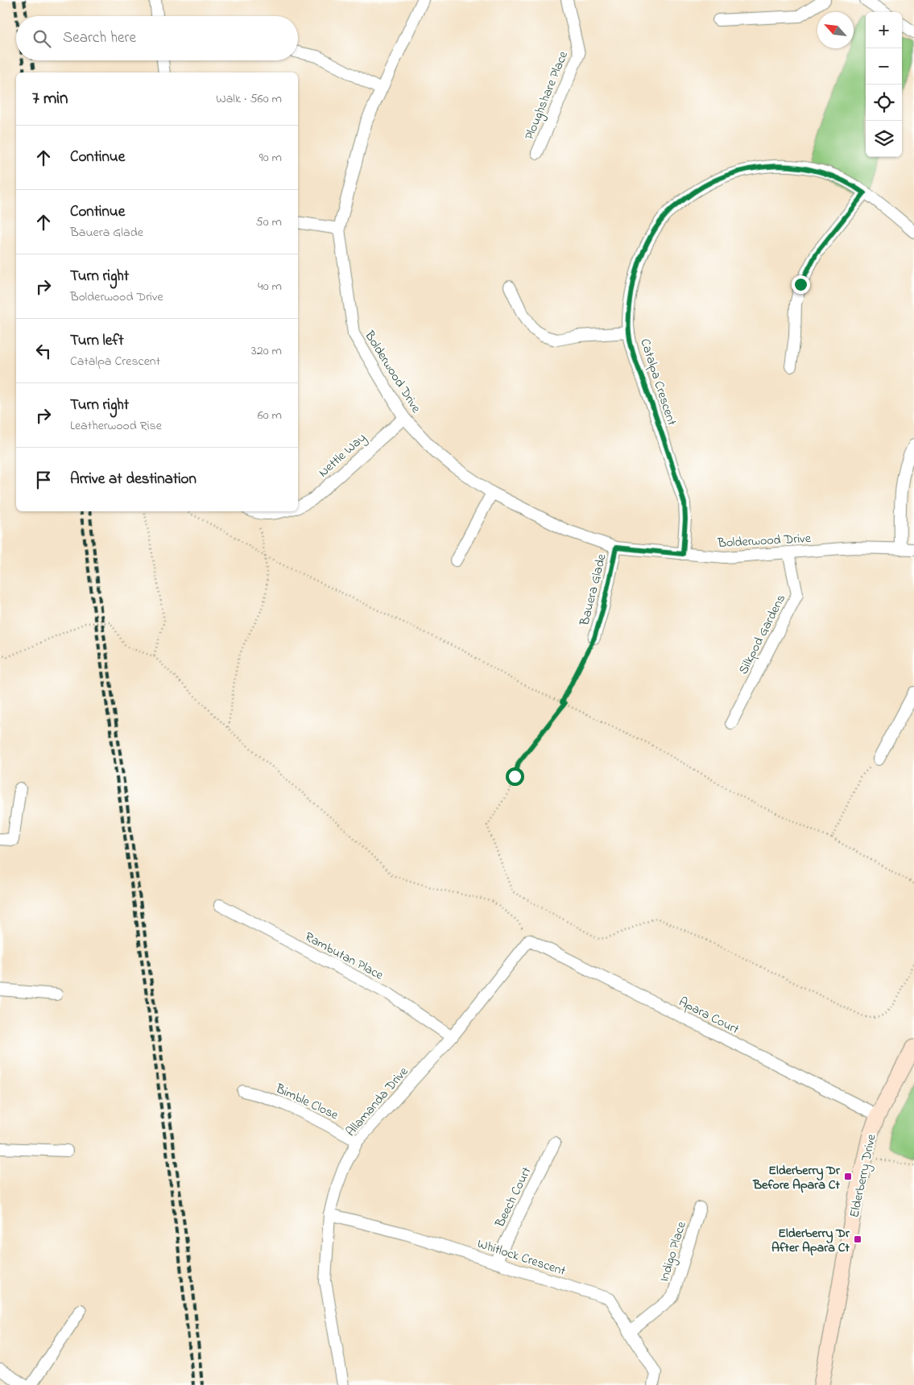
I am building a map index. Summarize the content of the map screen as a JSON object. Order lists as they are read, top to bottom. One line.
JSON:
{"streets":{"street":["Ploughshare Place","Bolderwood Drive","Catalpa Crescent","Nettle Way","Bauera Glade","Silkpod Gardens","Rambutan Place","Apara Court","Bimble Close","Allamanda Drive","Elderberry Drive","Beech Court","Indigo Place","Whitlock Crescent"]},"crossings":[["Bolderwood Drive","Catalpa Crescent"],["Bolderwood Drive","Nettle Way"],["Bolderwood Drive","Bauera Glade"],["Bolderwood Drive","Silkpod Gardens"],["Rambutan Place","Allamanda Drive"],["Apara Court","Allamanda Drive"],["Apara Court","Elderberry Drive"],["Bimble Close","Allamanda Drive"],["Allamanda Drive","Whitlock Crescent"],["Beech Court","Whitlock Crescent"],["Indigo Place","Whitlock Crescent"]],"places":{"transit":["Elderberry Dr Before Apara Ct","Elderberry Dr After Apara Ct"]},"north":"top left","page":{"map_buttons":["+","−"],"search":"Search here","heading":["7 min","Walk · 560 m"],"list":[["Continue","90 m"],["Continue","Bauera Glade","50 m"],["Turn right","Bolderwood Drive","40 m"],["Turn left","Catalpa Crescent","320 m"],["Turn right","Leatherwood Rise","60 m"],"Arrive at destination"]}}
